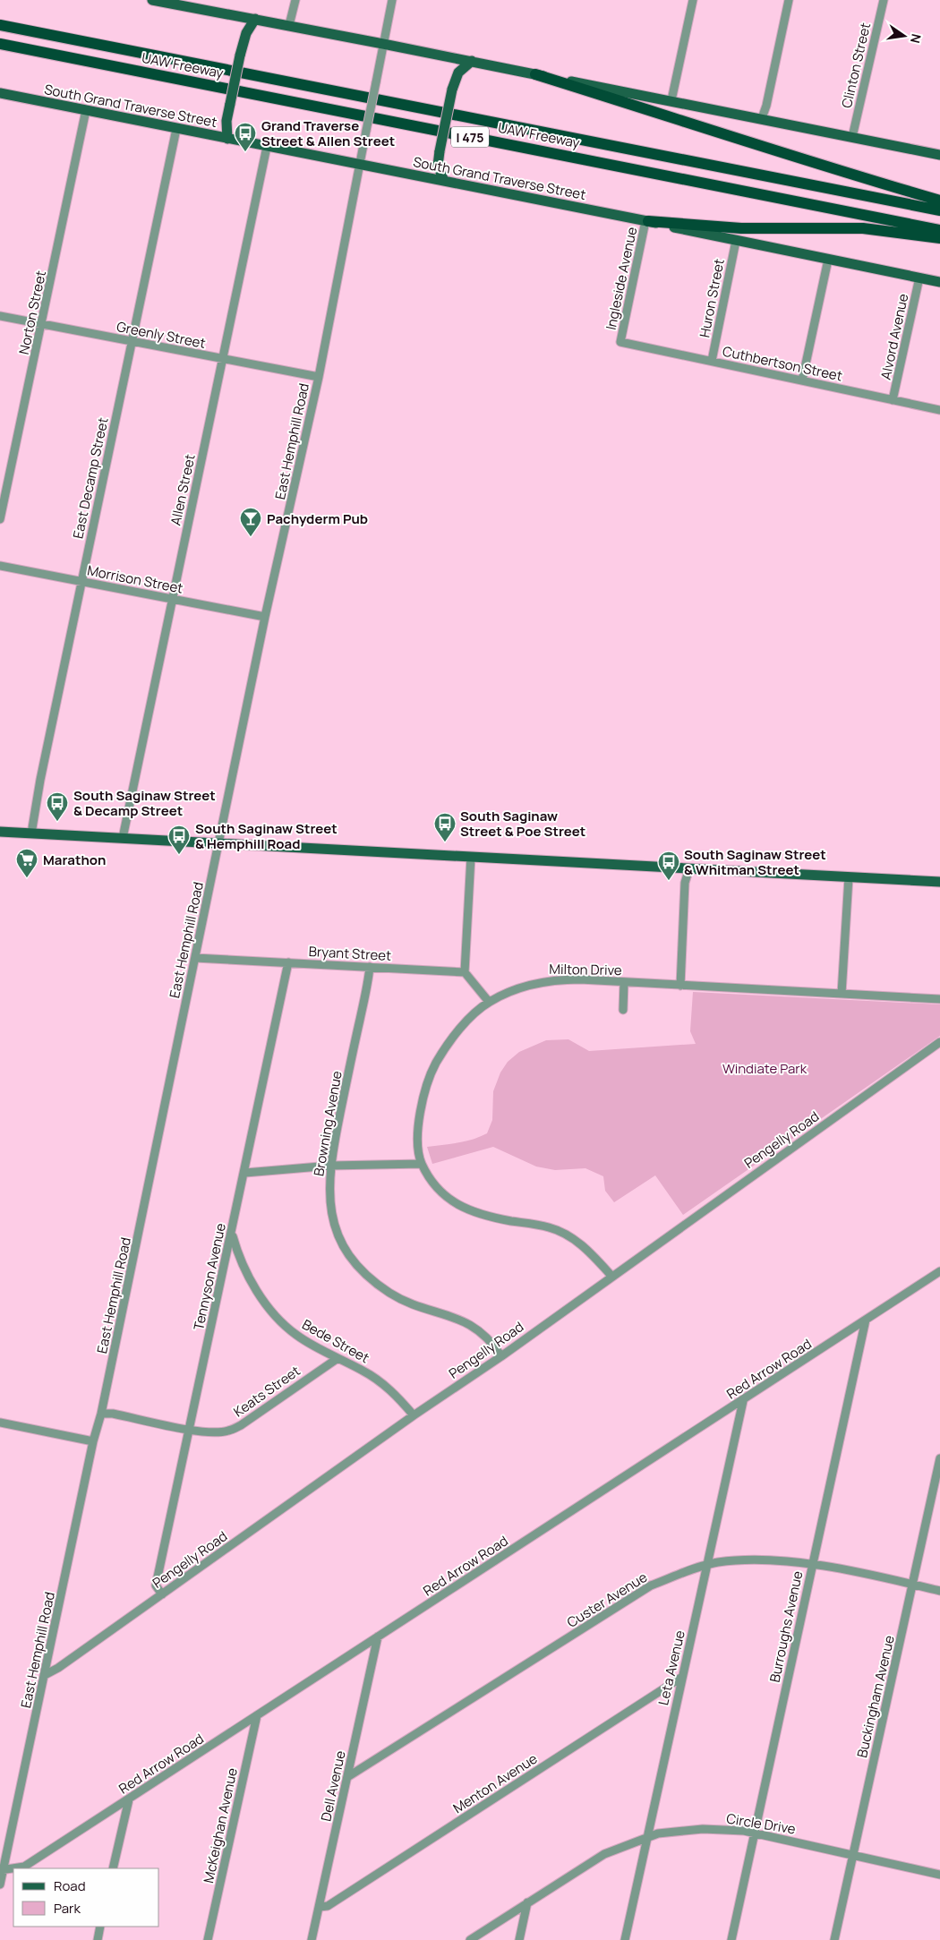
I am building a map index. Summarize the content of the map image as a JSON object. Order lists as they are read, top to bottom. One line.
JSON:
{"streets":{"highway":["UAW Freeway","I 475"],"main road":["South Grand Traverse Street"],"street":["Clinton Street","Ingleside Avenue","Huron Street","Norton Street","Greenly Street","Alvord Avenue","Cuthbertson Street","East Hemphill Road","East Decamp Street","Allen Street","Morrison Street","Bryant Street","Milton Drive","Browning Avenue","Pengelly Road","Tennyson Avenue","Bede Street","Red Arrow Road","Keats Street","Custer Avenue","Burroughs Avenue","Leta Avenue","Buckingham Avenue","Menton Avenue","Dell Avenue","Circle Drive","McKeighan Avenue"]},"crossings":[["South Grand Traverse Street","Ingleside Avenue"],["South Grand Traverse Street","Huron Street"],["South Grand Traverse Street","Norton Street"],["South Grand Traverse Street","Alvord Avenue"],["South Grand Traverse Street","East Hemphill Road"],["South Grand Traverse Street","East Decamp Street"],["South Grand Traverse Street","Allen Street"],["Ingleside Avenue","Cuthbertson Street"],["Huron Street","Cuthbertson Street"],["Norton Street","Greenly Street"],["Greenly Street","East Hemphill Road"],["Greenly Street","East Decamp Street"],["Greenly Street","Allen Street"],["Alvord Avenue","Cuthbertson Street"],["East Hemphill Road","Morrison Street"],["East Hemphill Road","Bryant Street"],["East Hemphill Road","Pengelly Road"],["East Hemphill Road","Red Arrow Road"],["East Hemphill Road","Keats Street"],["East Decamp Street","Morrison Street"],["Allen Street","Morrison Street"],["Bryant Street","Browning Avenue"],["Bryant Street","Tennyson Avenue"],["Milton Drive","Pengelly Road"],["Browning Avenue","Pengelly Road"],["Pengelly Road","Tennyson Avenue"],["Pengelly Road","Bede Street"],["Tennyson Avenue","Bede Street"],["Tennyson Avenue","Keats Street"],["Bede Street","Keats Street"],["Red Arrow Road","Burroughs Avenue"],["Red Arrow Road","Leta Avenue"],["Red Arrow Road","Dell Avenue"],["Red Arrow Road","McKeighan Avenue"],["Custer Avenue","Burroughs Avenue"],["Custer Avenue","Leta Avenue"],["Custer Avenue","Buckingham Avenue"],["Custer Avenue","Dell Avenue"],["Burroughs Avenue","Circle Drive"],["Leta Avenue","Menton Avenue"],["Leta Avenue","Circle Drive"],["Buckingham Avenue","Circle Drive"],["Menton Avenue","Dell Avenue"]],"parks":["Windiate Park"],"places":{"bus stop":["Grand Traverse Street & Allen Street","South Saginaw Street & Decamp Street","South Saginaw Street & Poe Street","South Saginaw Street & Hemphill Road","South Saginaw Street & Whitman Street"],"bar":["Pachyderm Pub"],"supermarket":["Marathon"]},"legend":["Road","Park"],"north":"right"}
